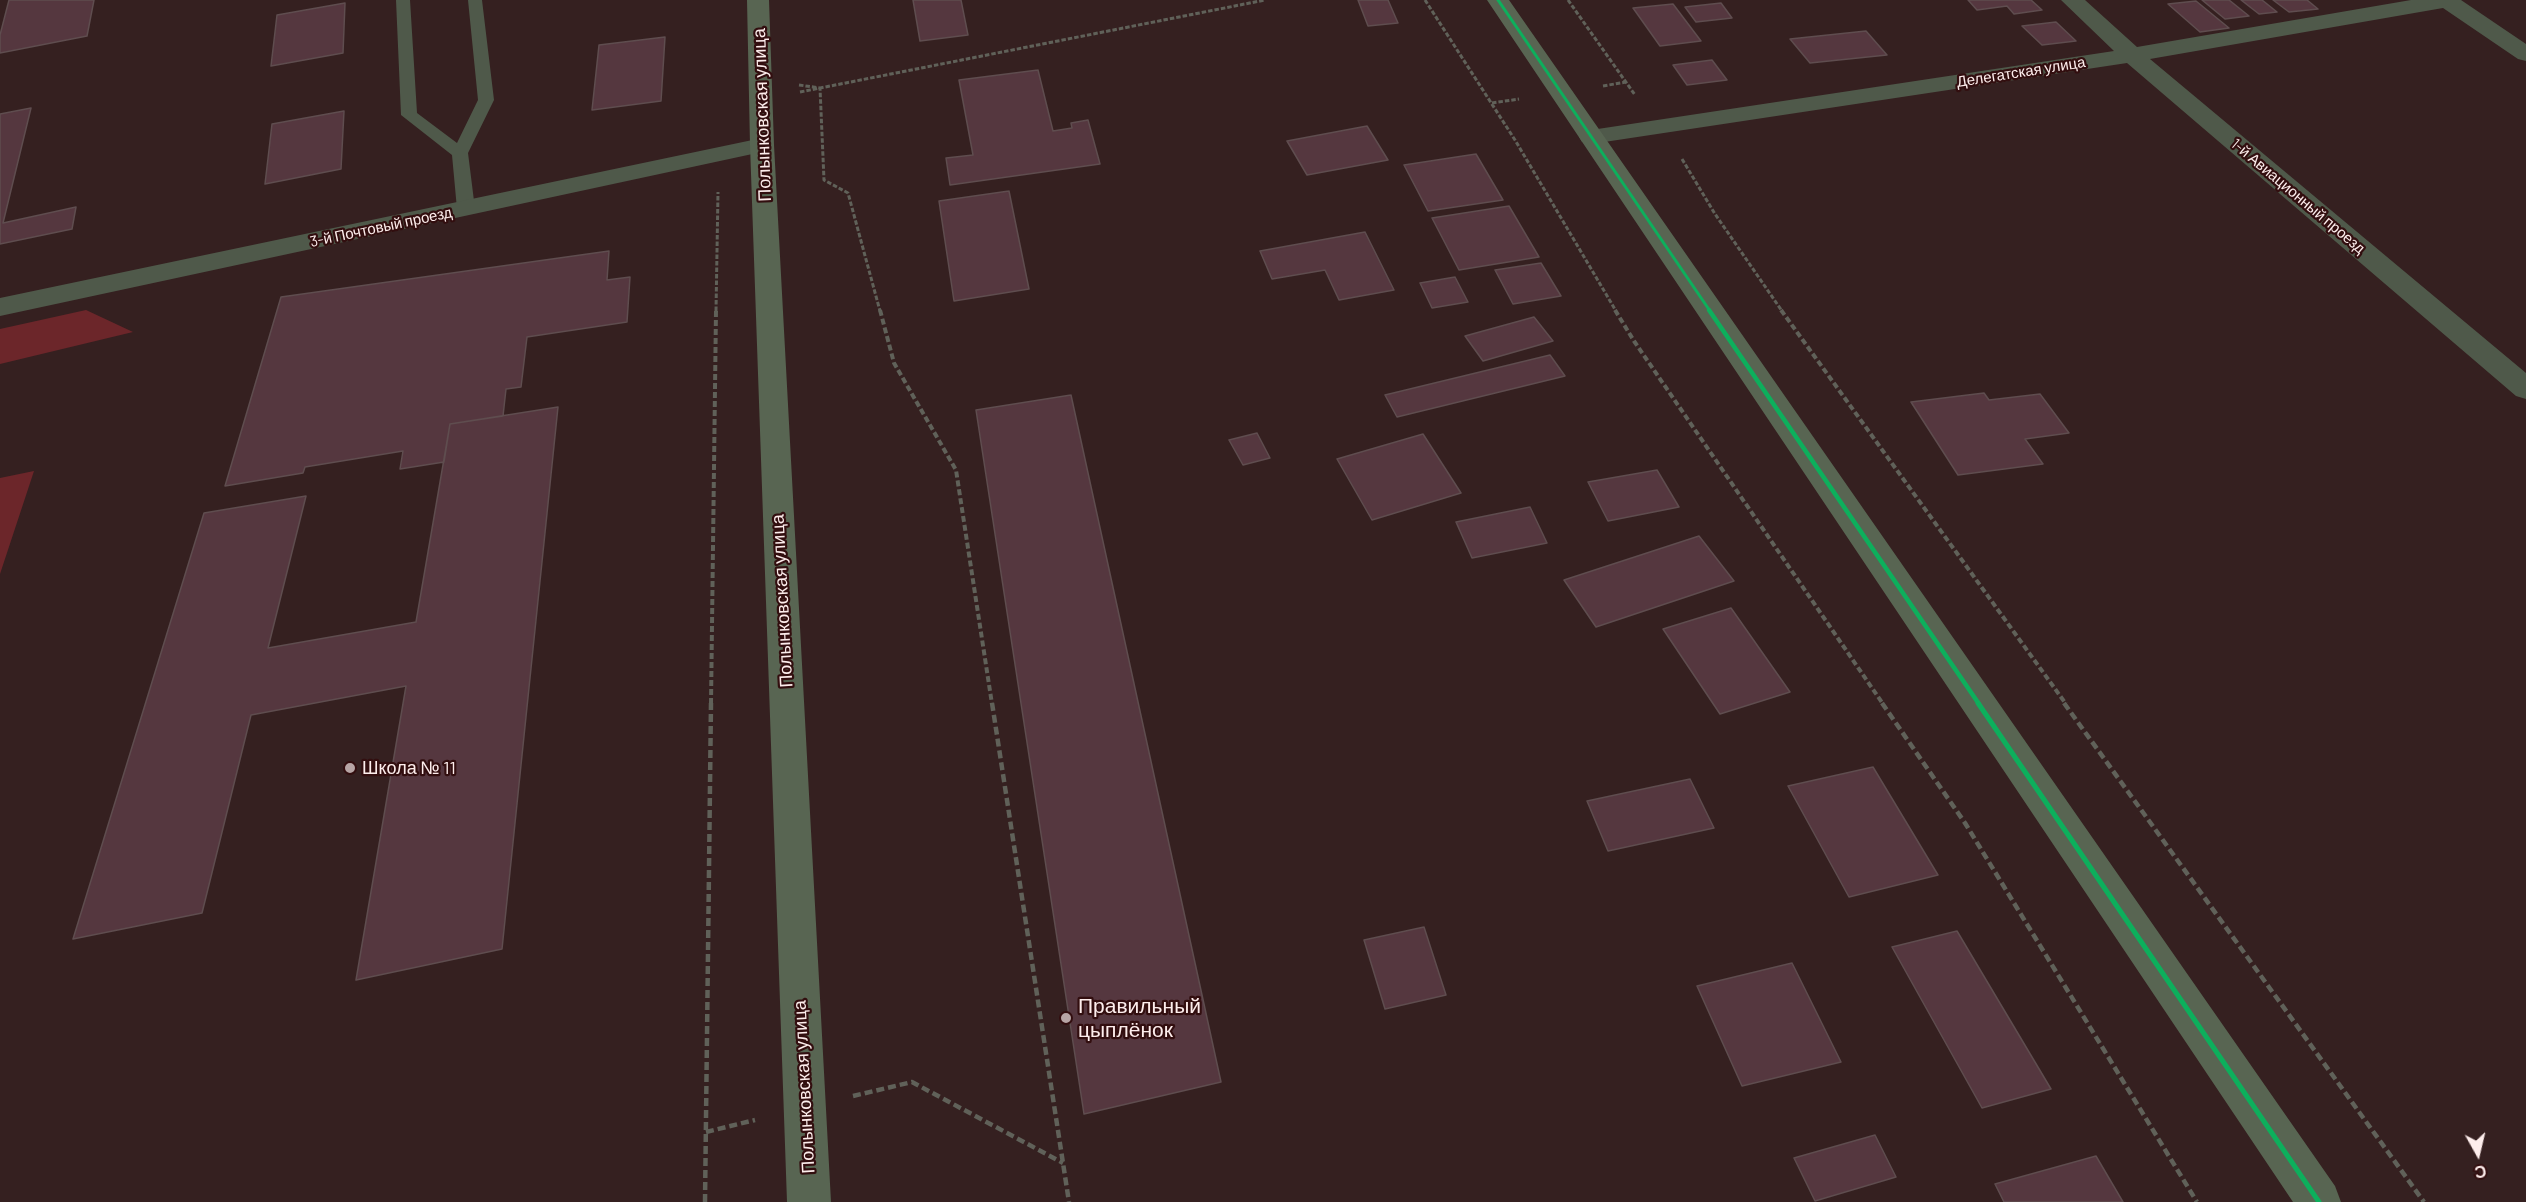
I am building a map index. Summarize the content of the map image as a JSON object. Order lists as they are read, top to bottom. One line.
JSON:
{"streets":{"street":["Делегатская улица","Полынковская улица","1-й Авиационный проезд","3-й Почтовый проезд"]},"crossings":[["Делегатская улица","1-й Авиационный проезд"],["Полынковская улица","3-й Почтовый проезд"]],"places":["Школа № 11","Правильный цыплёнок"],"north":"bottom"}
